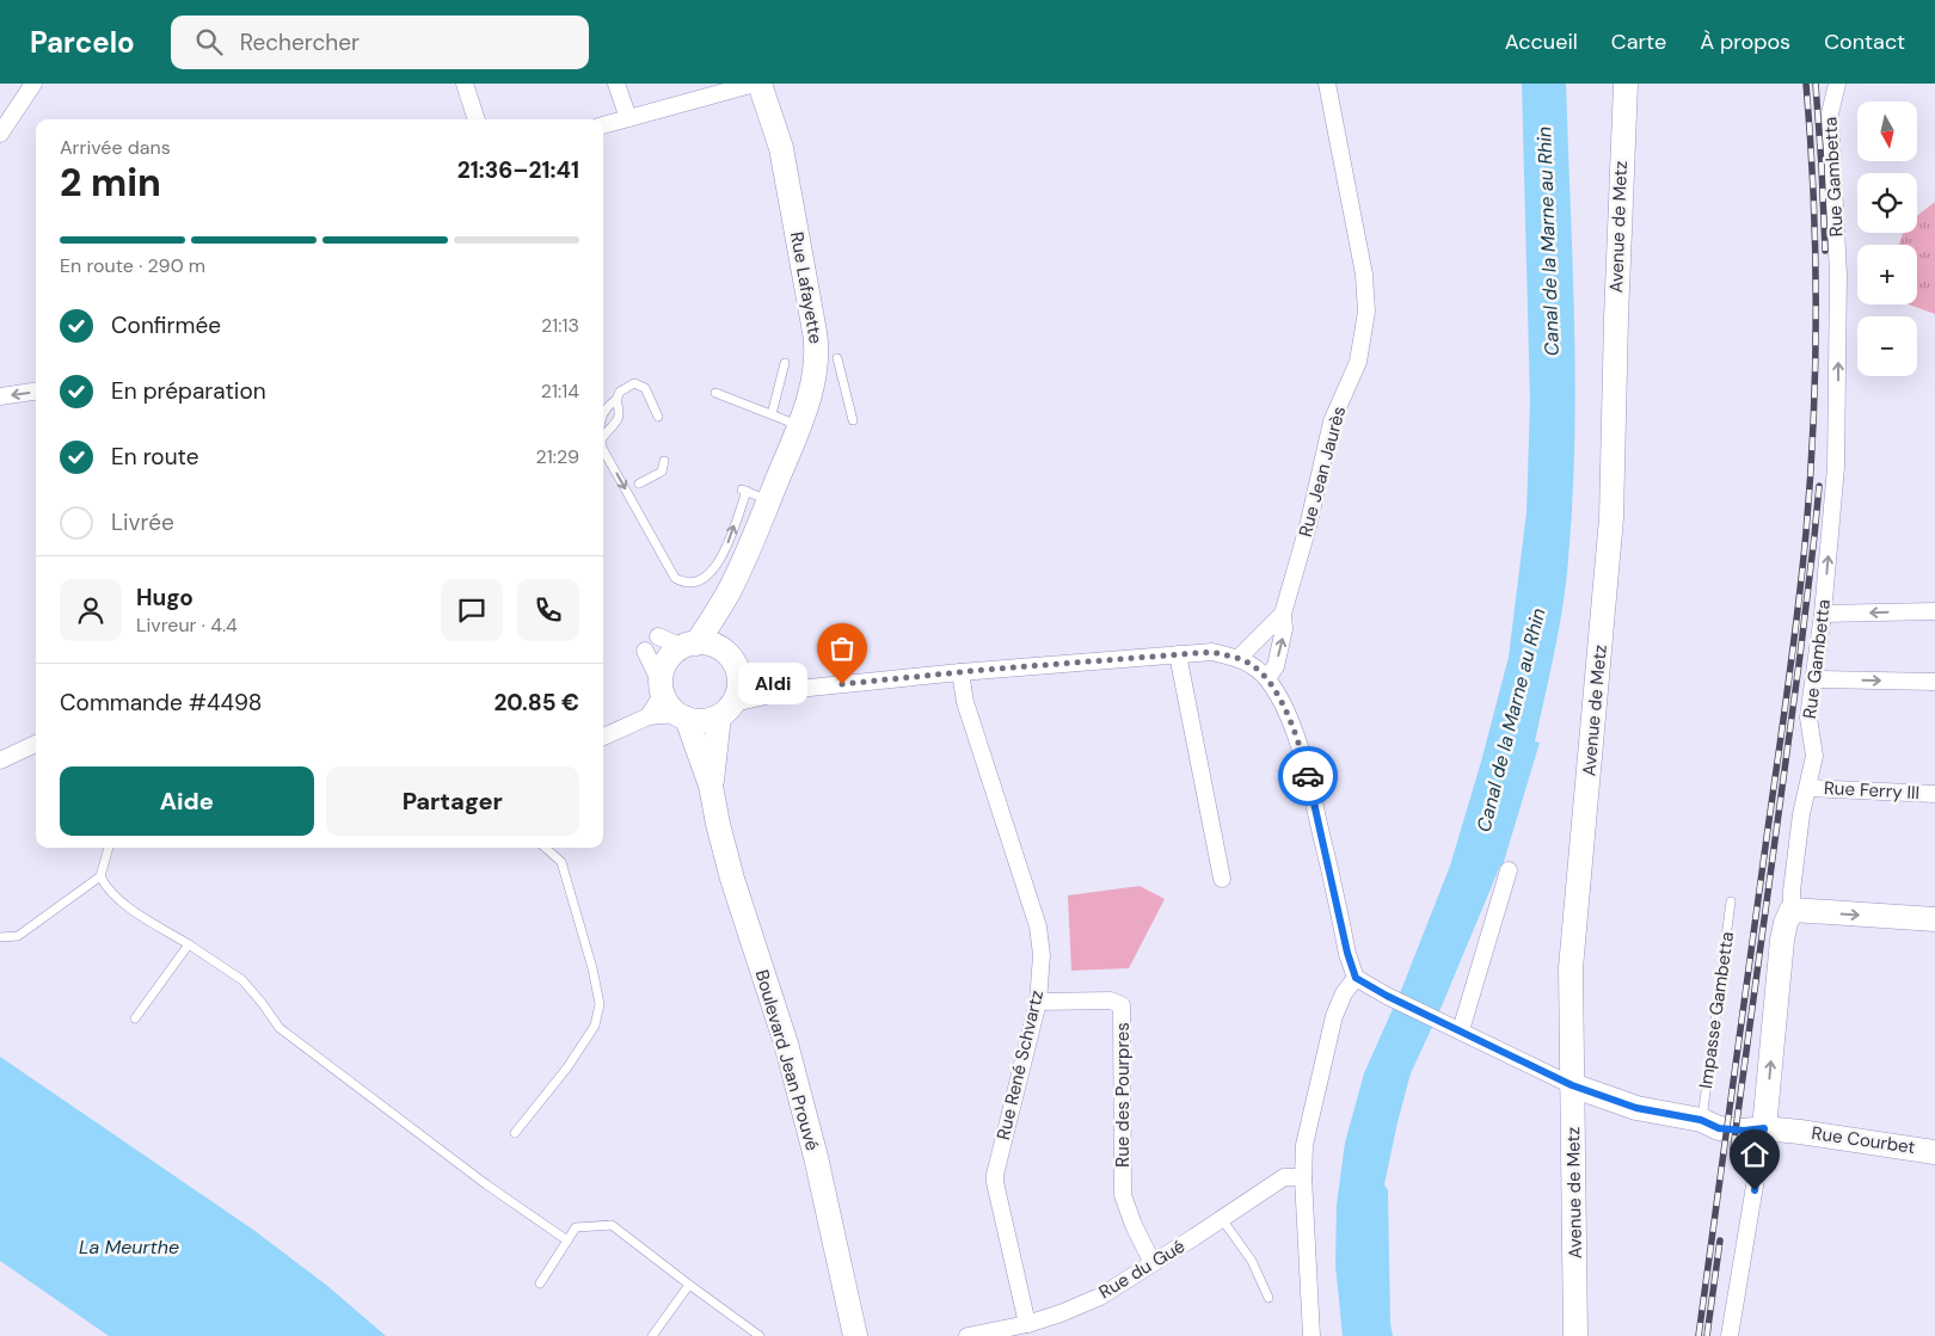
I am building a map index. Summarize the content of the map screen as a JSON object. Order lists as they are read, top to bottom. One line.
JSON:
{"streets":{"street":["Rue Gambetta","Avenue de Metz","Rue Lafayette","Rue Jean Jaurès","Rue Ferry III","Boulevard Jean Prouvé","Rue René Schvartz","Rue des Pourpres","Rue Courbet","Rue du Gué"],"lane":["Impasse Gambetta"]},"crossings":[["Rue Gambetta","Rue Ferry III"],["Rue Gambetta","Rue Courbet"],["Avenue de Metz","Rue Courbet"],["Rue Lafayette","Boulevard Jean Prouvé"],["Impasse Gambetta","Rue Courbet"],["Rue René Schvartz","Rue des Pourpres"],["Rue René Schvartz","Rue du Gué"],["Rue des Pourpres","Rue du Gué"]],"one_way":["Rue Gambetta"],"water":["Canal de la Marne au Rhin","La Meurthe"],"places":["Aldi"],"north":"bottom","page":{"header":"Parcelo","search":"Rechercher","nav":["Accueil","Carte","À propos","Contact"],"map_buttons":["+","−"],"heading":["2 min","Arrivée dans","21:36–21:41"],"panel":["Hugo","Livreur · 4.4","Commande #4498","20.85 €"],"bar":"En route · 290 m","list":[["Confirmée","21:13"],["En préparation","21:14"],["En route","21:29"],"Livrée"],"bubble":"Aldi","buttons":["Aide","Partager"]}}
